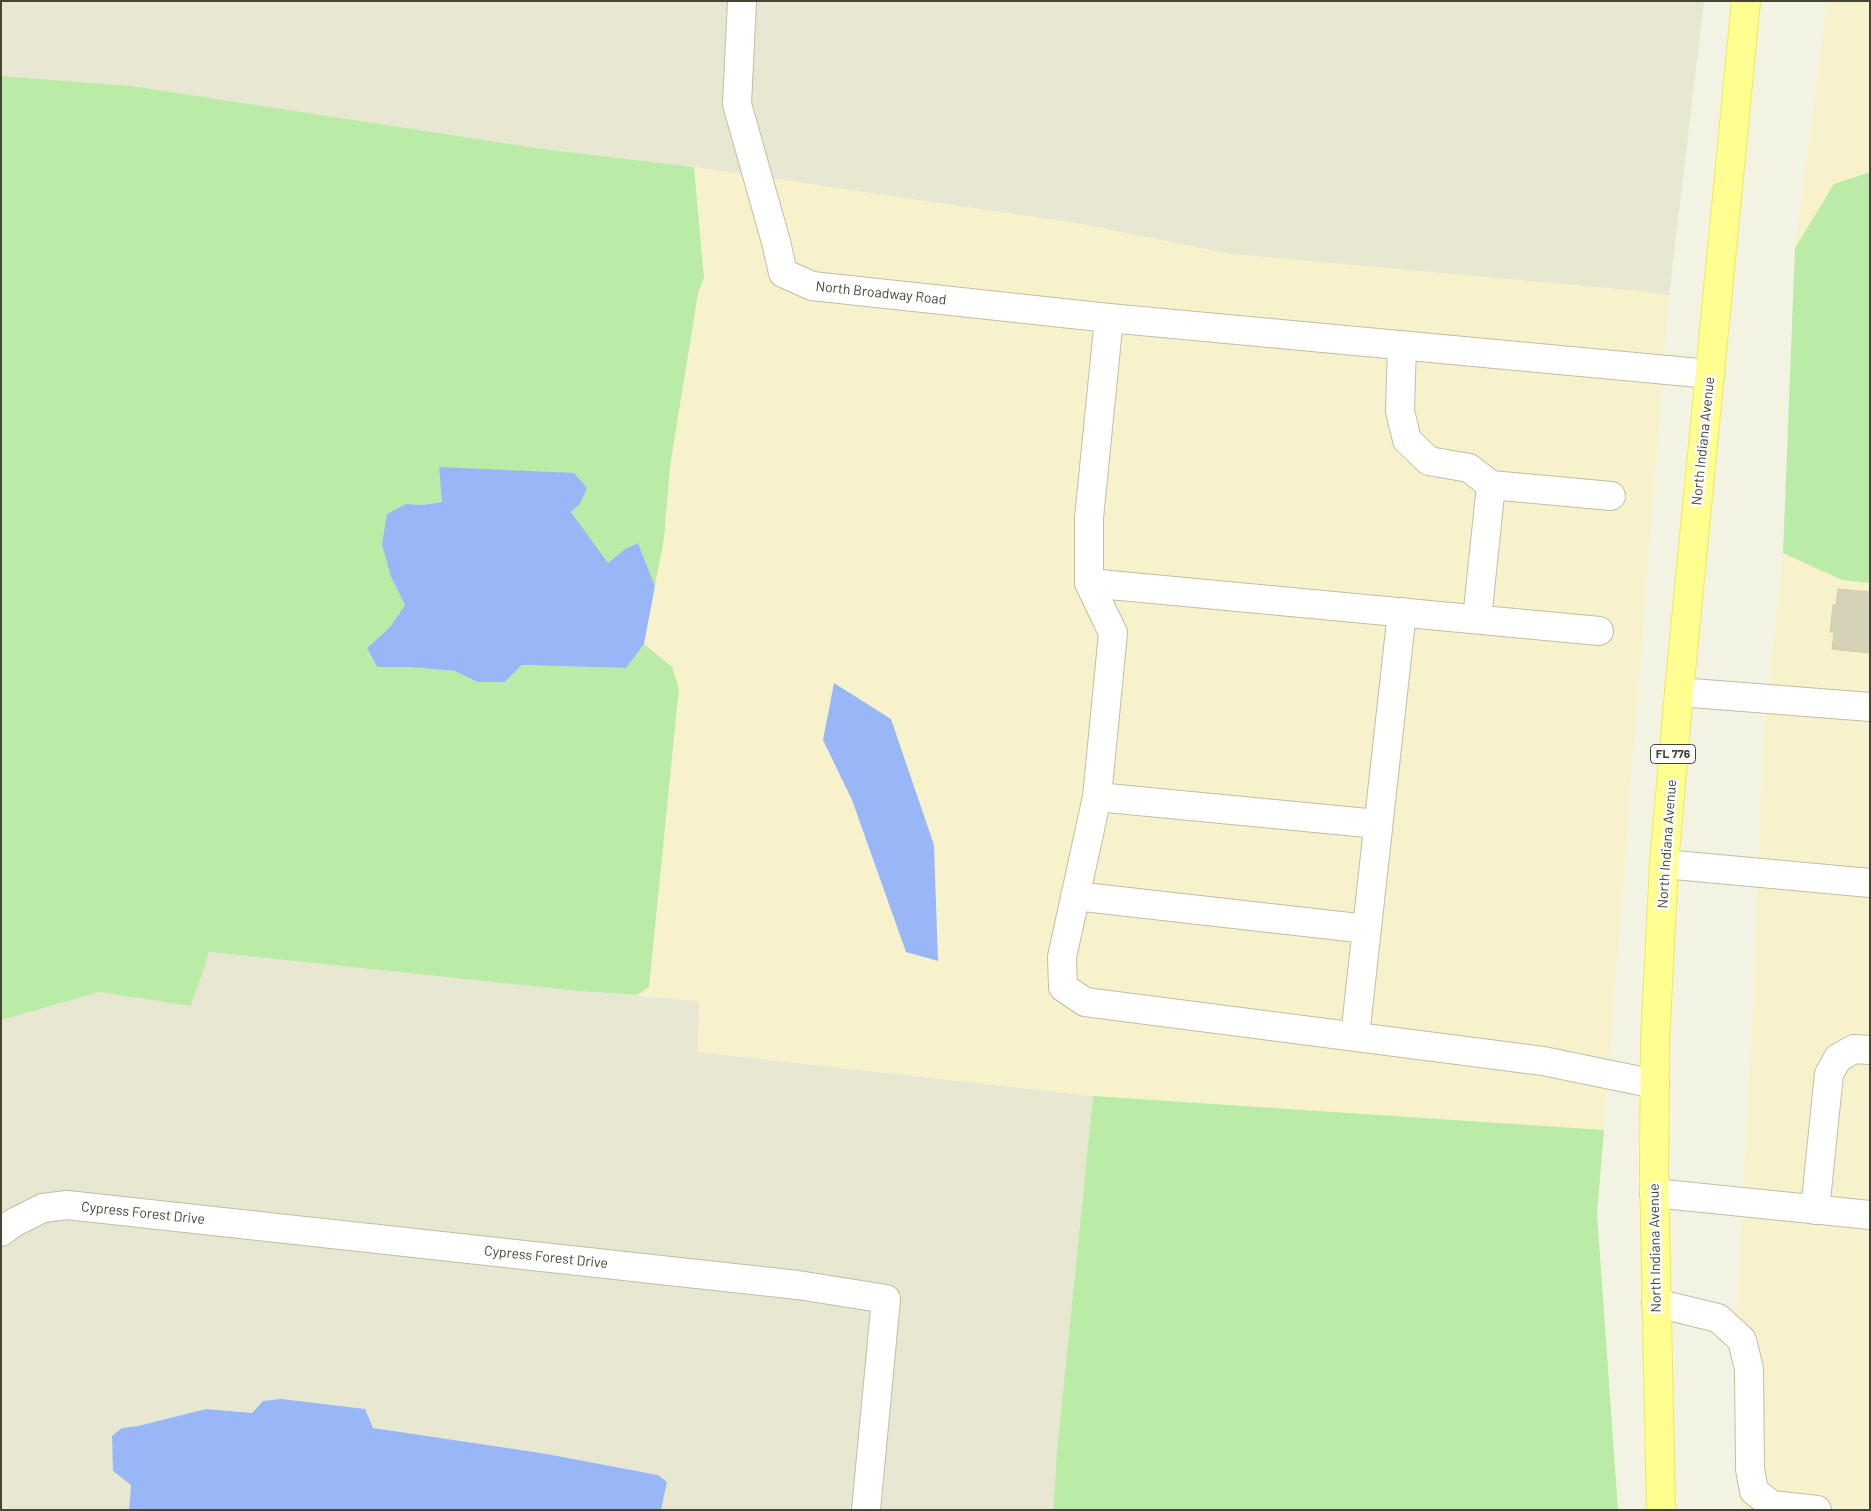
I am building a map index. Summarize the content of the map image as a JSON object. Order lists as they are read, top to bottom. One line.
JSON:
{"streets":{"main road":["North Indiana Avenue","FL 776"],"street":["North Broadway Road","Cypress Forest Drive"]}}
